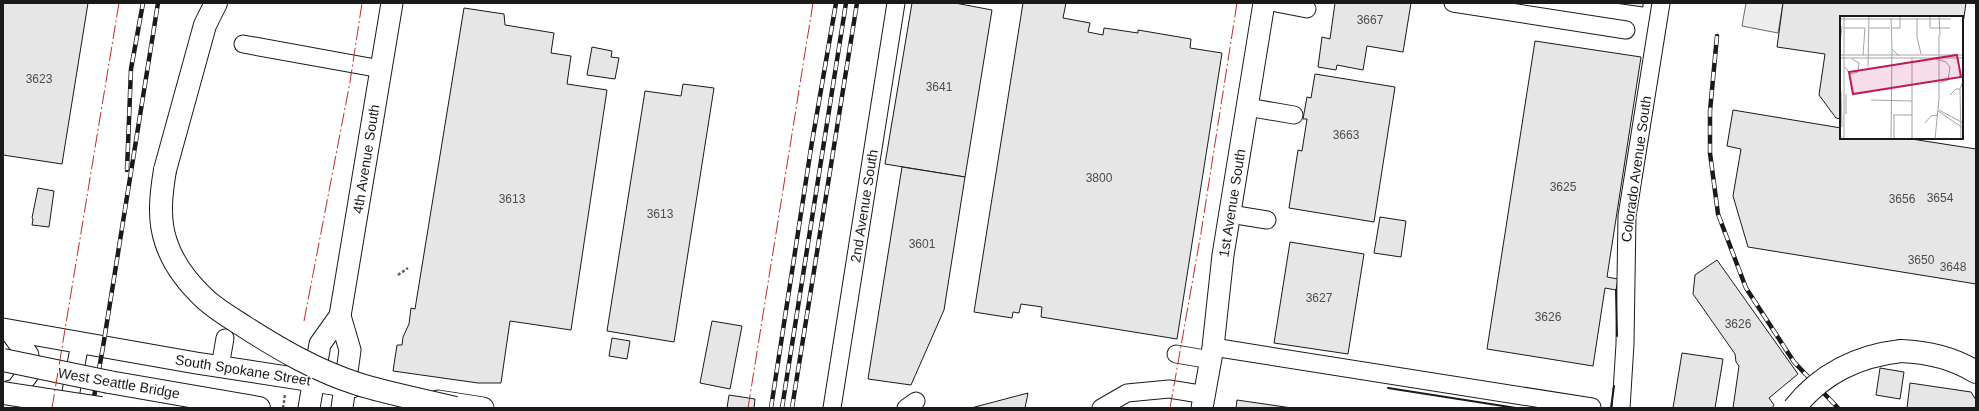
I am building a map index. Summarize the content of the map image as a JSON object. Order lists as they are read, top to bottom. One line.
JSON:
{"streets":{"highway":["West Seattle Bridge"],"main road":["4th Avenue South","1st Avenue South","South Spokane Street"],"street":["Colorado Avenue South","2nd Avenue South"]},"crossings":[["4th Avenue South","South Spokane Street"]],"house_numbers":["3667","3623","3641","3663","3800","3625","3654","3613","3656","3613","3601","3650","3648","3627","3626","3626"]}
